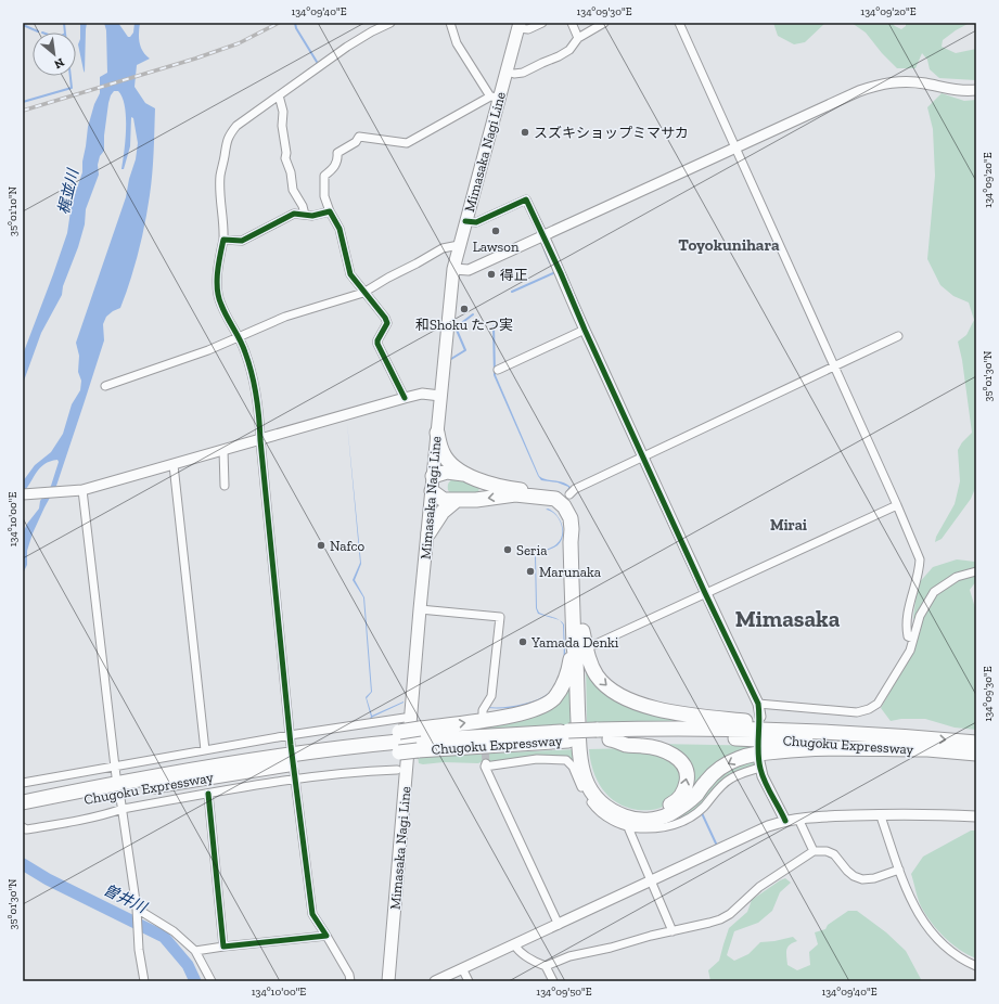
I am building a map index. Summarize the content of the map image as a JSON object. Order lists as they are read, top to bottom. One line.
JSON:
{"streets":{"highway":["Chugoku Expressway"],"main road":["Mimasaka Nagi Line"]},"districts":["Toyokunihara","Mirai","Mimasaka"],"water":["梶並川","曽井川"],"places":["スズキショップミマサカ","Lawson","得正","和Shoku たつ実","Nafco","Seria","Marunaka","Yamada Denki"],"north":"bottom right","coordinates":["134°09'40\"E","134°09'30\"E","134°09'20\"E","35°01'10\"N","35°01'30\"N","134°10'00\"E","134°09'50\"E"]}
